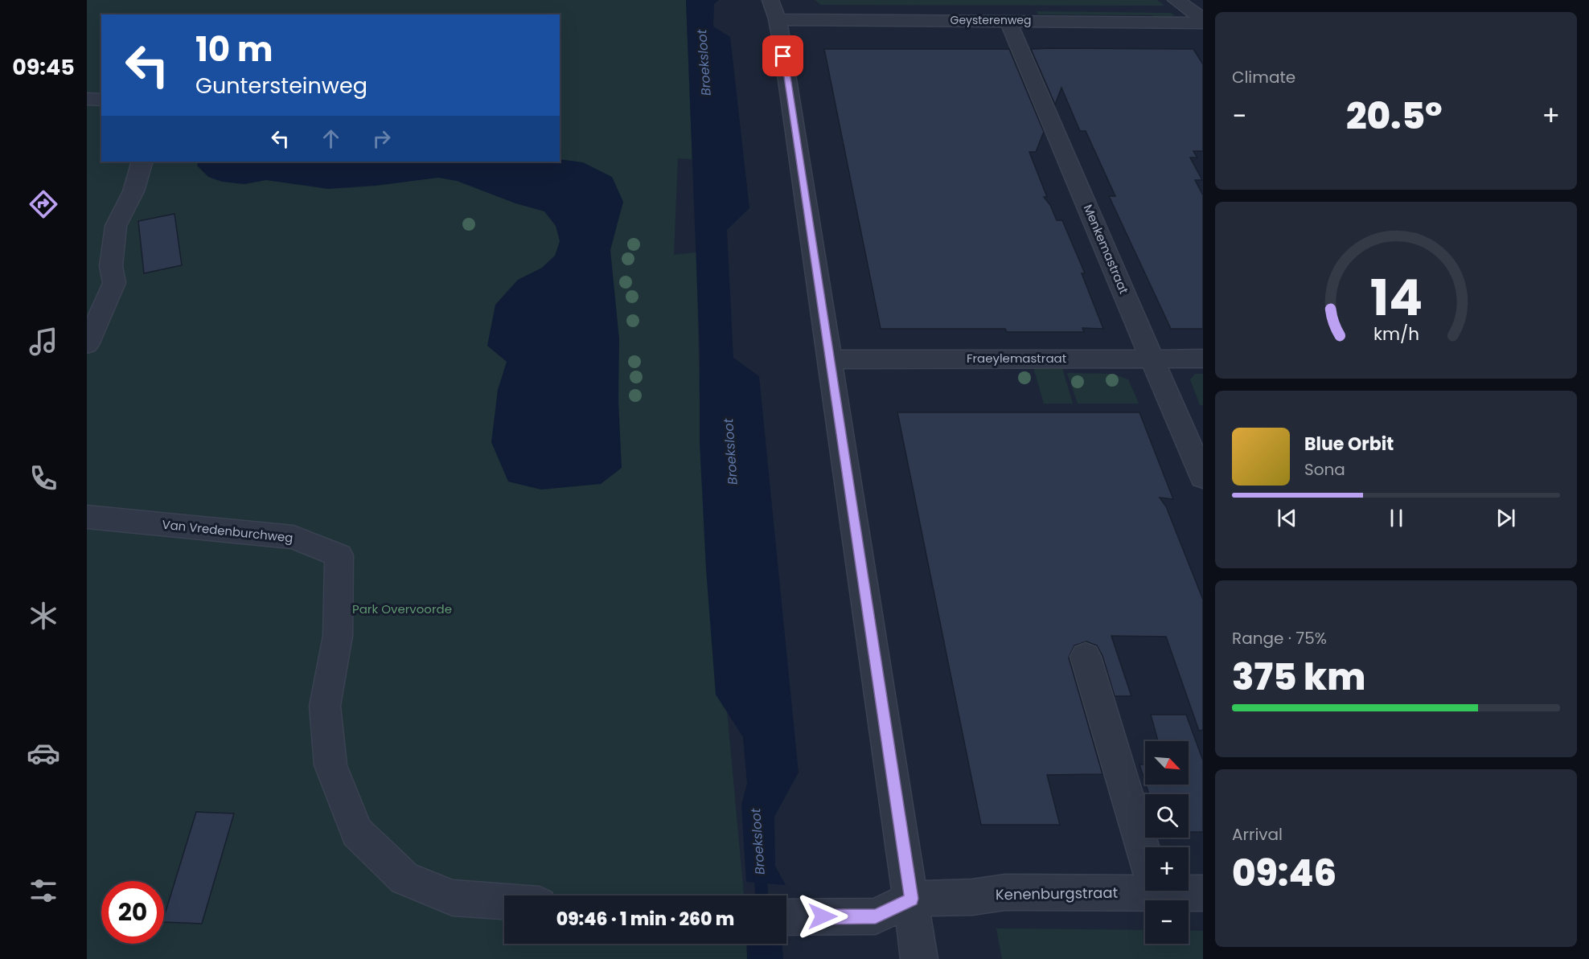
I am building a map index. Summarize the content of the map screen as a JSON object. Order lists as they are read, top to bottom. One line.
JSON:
{"streets":{"street":["Geysterenweg","Menkemastraat","Fraeylemastraat","Van Vredenburchweg","Kenenburgstraat"]},"crossings":[["Geysterenweg","Menkemastraat"],["Menkemastraat","Fraeylemastraat"]],"water":["Broeksloot"],"parks":["Park Overvoorde"],"north":"bottom right","page":{"tabs":"09:45","tile":["Climate",["Range · 75%","375 km"],["Arrival","09:46"]],"turn":["10 m","Guntersteinweg"],"heat":["−","20.5°","+"],"song":["Blue Orbit","Sona"],"map_buttons":["+","−"],"limit":"20","trip":"09:46 · 1 min · 260 m","gauge":["14","km/h"]}}
